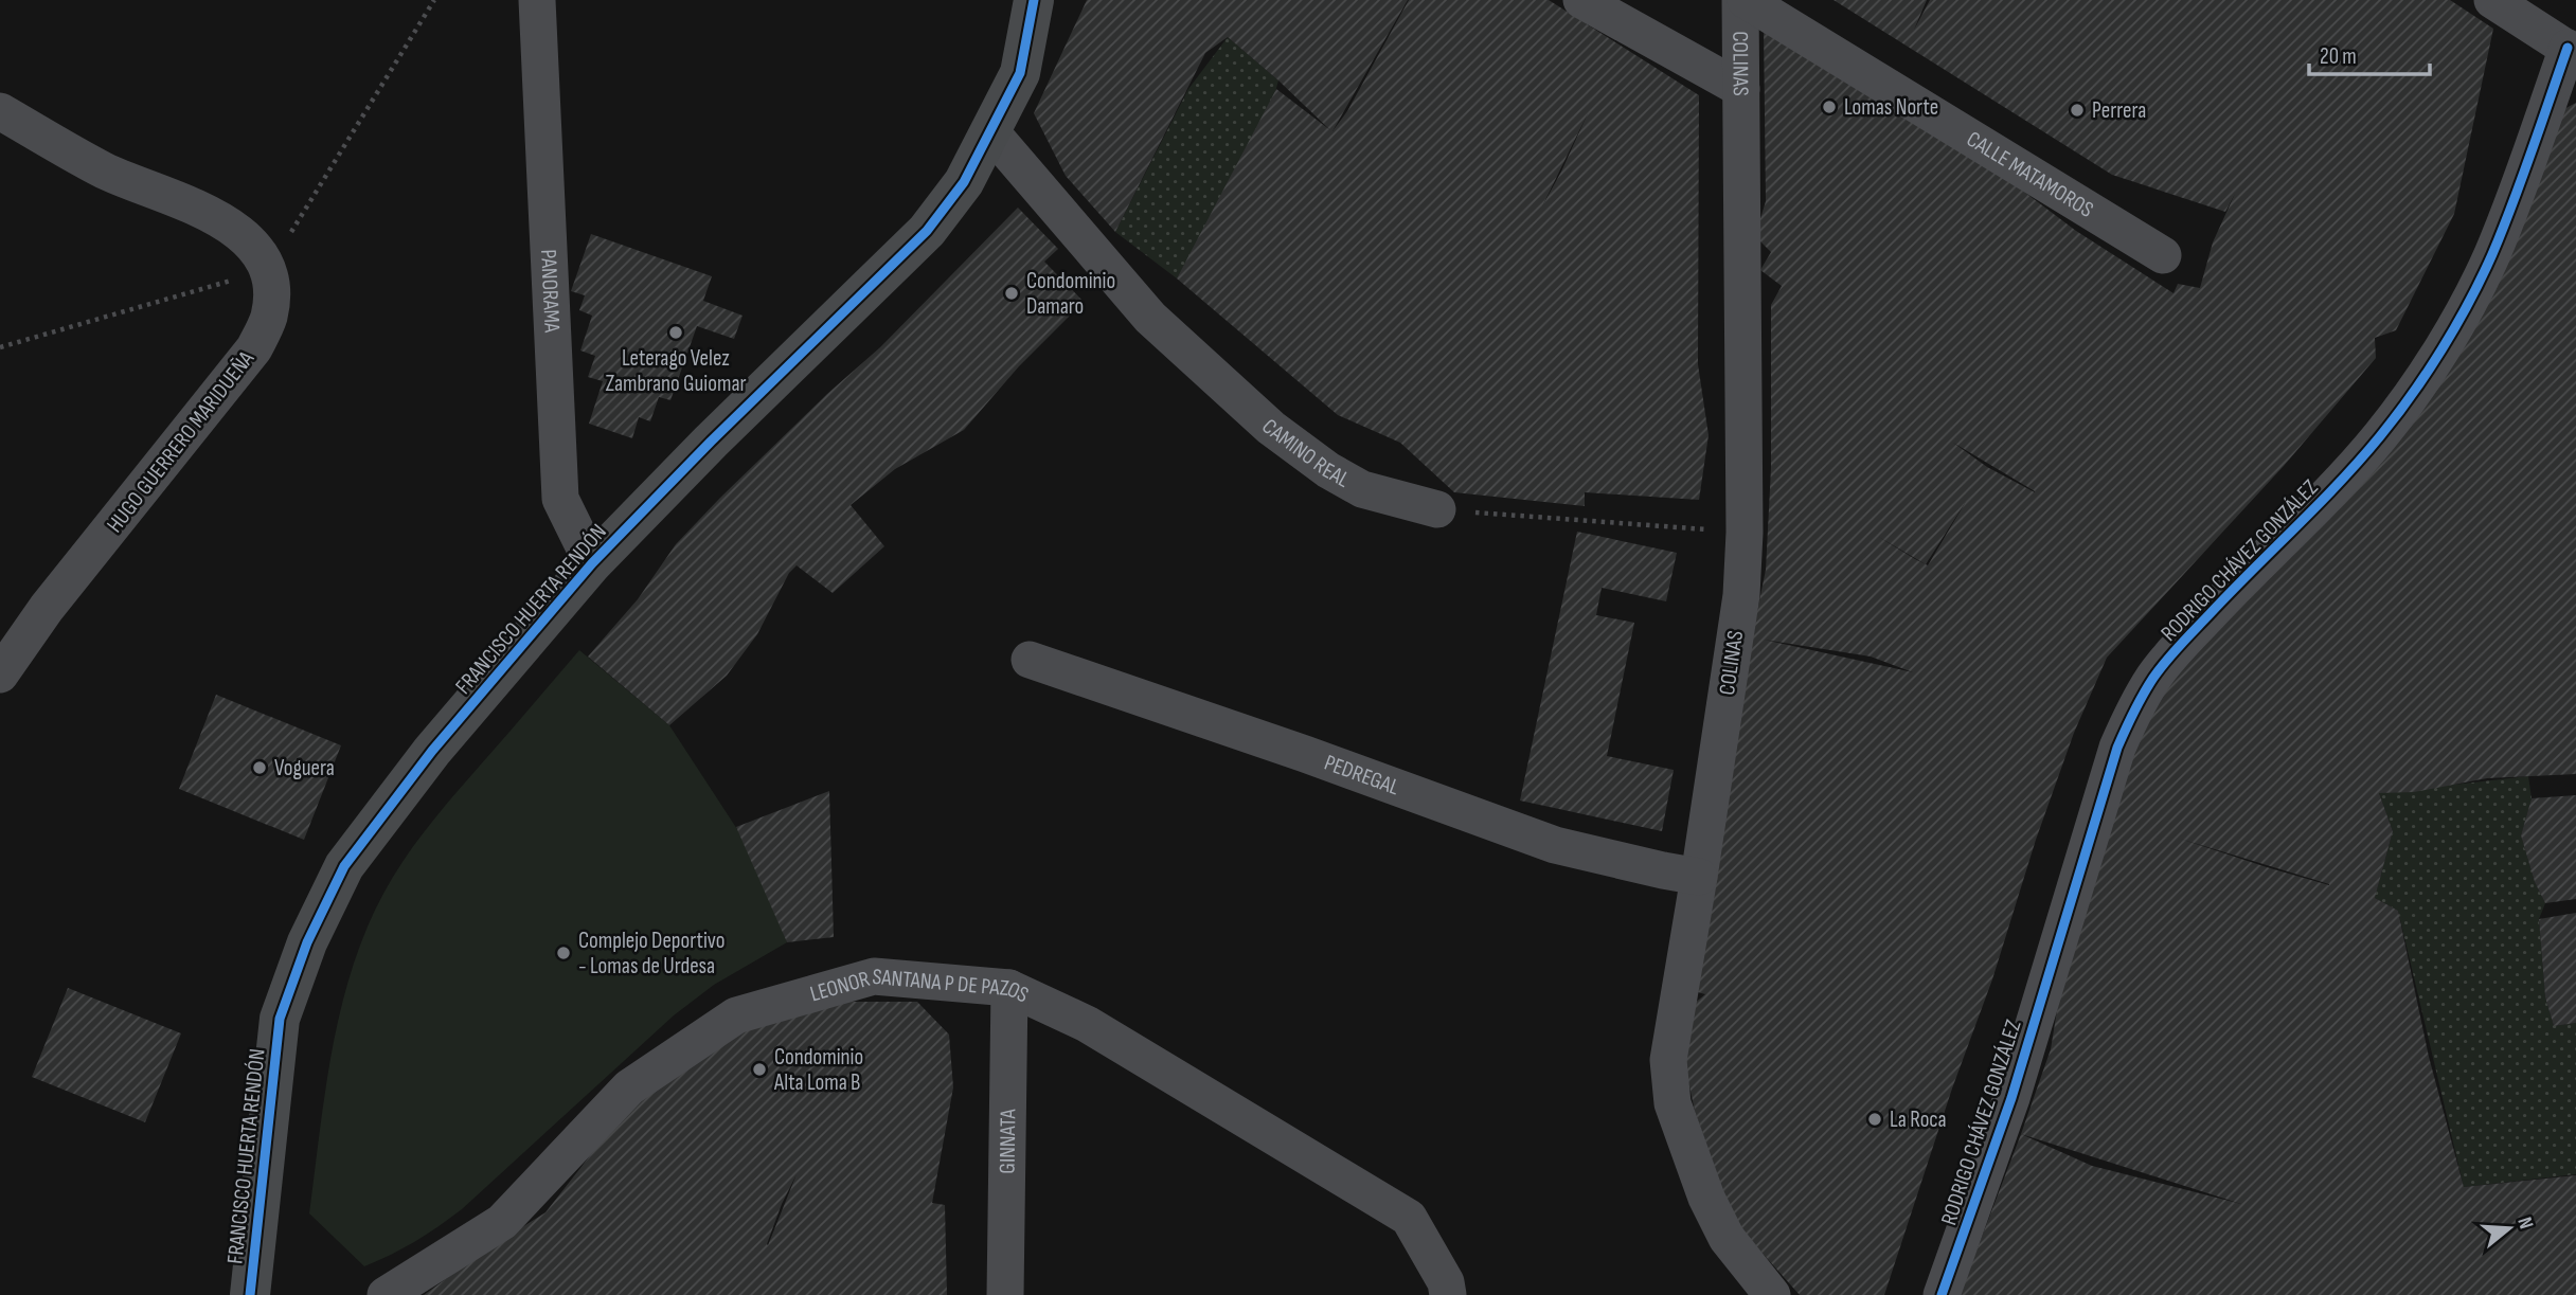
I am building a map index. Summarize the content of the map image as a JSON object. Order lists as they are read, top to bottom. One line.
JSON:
{"streets":{"street":["COLINAS","CALLE MATAMOROS","PANORAMA","HUGO GUERRERO MARIDUEÑA","CAMINO REAL","RODRIGO CHÁVEZ GONZÁLEZ","FRANCISCO HUERTA RENDÓN","PEDREGAL","LEONOR SANTANA P DE PAZOS","GINNATA"]},"crossings":[["COLINAS","CALLE MATAMOROS"],["COLINAS","PEDREGAL"],["PANORAMA","FRANCISCO HUERTA RENDÓN"],["CAMINO REAL","FRANCISCO HUERTA RENDÓN"],["LEONOR SANTANA P DE PAZOS","GINNATA"]],"places":["Lomas Norte","Perrera","Condominio Damaro","Leterago Velez Zambrano Guiomar","Voguera","Complejo Deportivo - Lomas de Urdesa","Condominio Alta Loma B","La Roca"],"scale_bar":"20 m","north":"right"}
